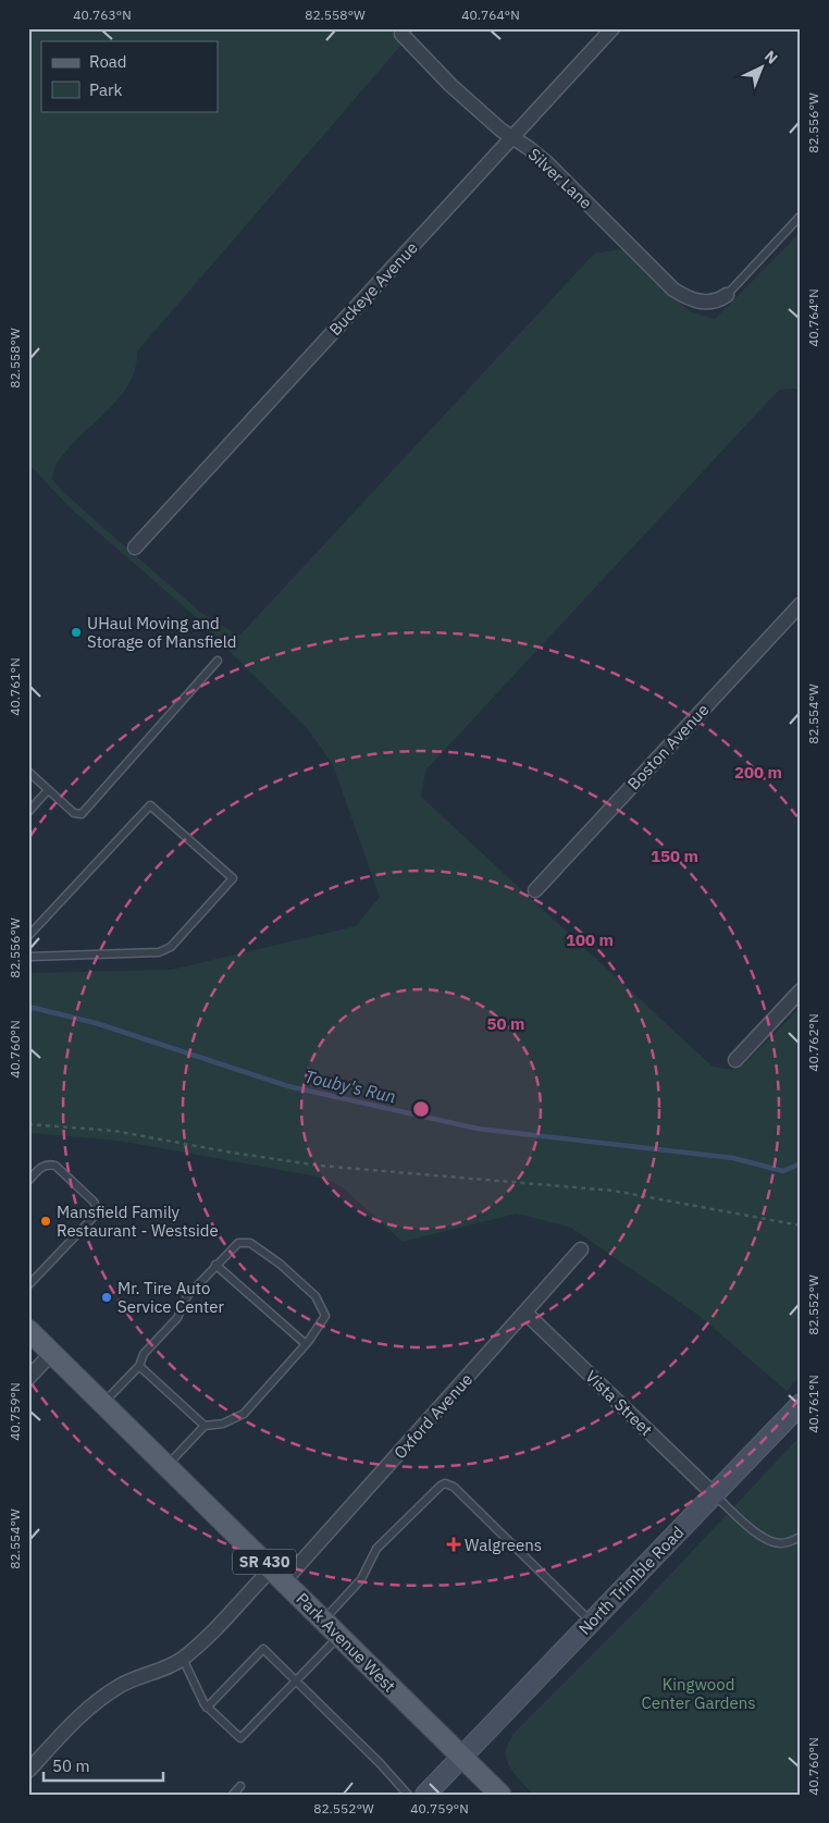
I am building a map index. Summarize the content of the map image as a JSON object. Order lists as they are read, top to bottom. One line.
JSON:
{"streets":{"main road":["SR 430","North Trimble Road","Park Avenue West"],"street":["Silver Lane","Buckeye Avenue","Boston Avenue","Vista Street","Oxford Avenue"]},"crossings":[["Silver Lane","Buckeye Avenue"],["Vista Street","Oxford Avenue"],["Vista Street","North Trimble Road"],["Oxford Avenue","Park Avenue West"],["North Trimble Road","Park Avenue West"]],"water":["Touby's Run"],"parks":["Kingwood Center Gardens"],"places":{"other":["UHaul Moving and Storage of Mansfield","Mansfield Family Restaurant - Westside","Mr. Tire Auto Service Center"],"health":["Walgreens"]},"legend":["Road","Park"],"scale_bar":"50 m","north":"top right","coordinates":["40.763°N","82.558°W","40.764°N","82.556°W","40.761°N","82.554°W","40.762°N","40.760°N","82.552°W","40.759°N"],"rings":["200 m","150 m","100 m","50 m"]}
